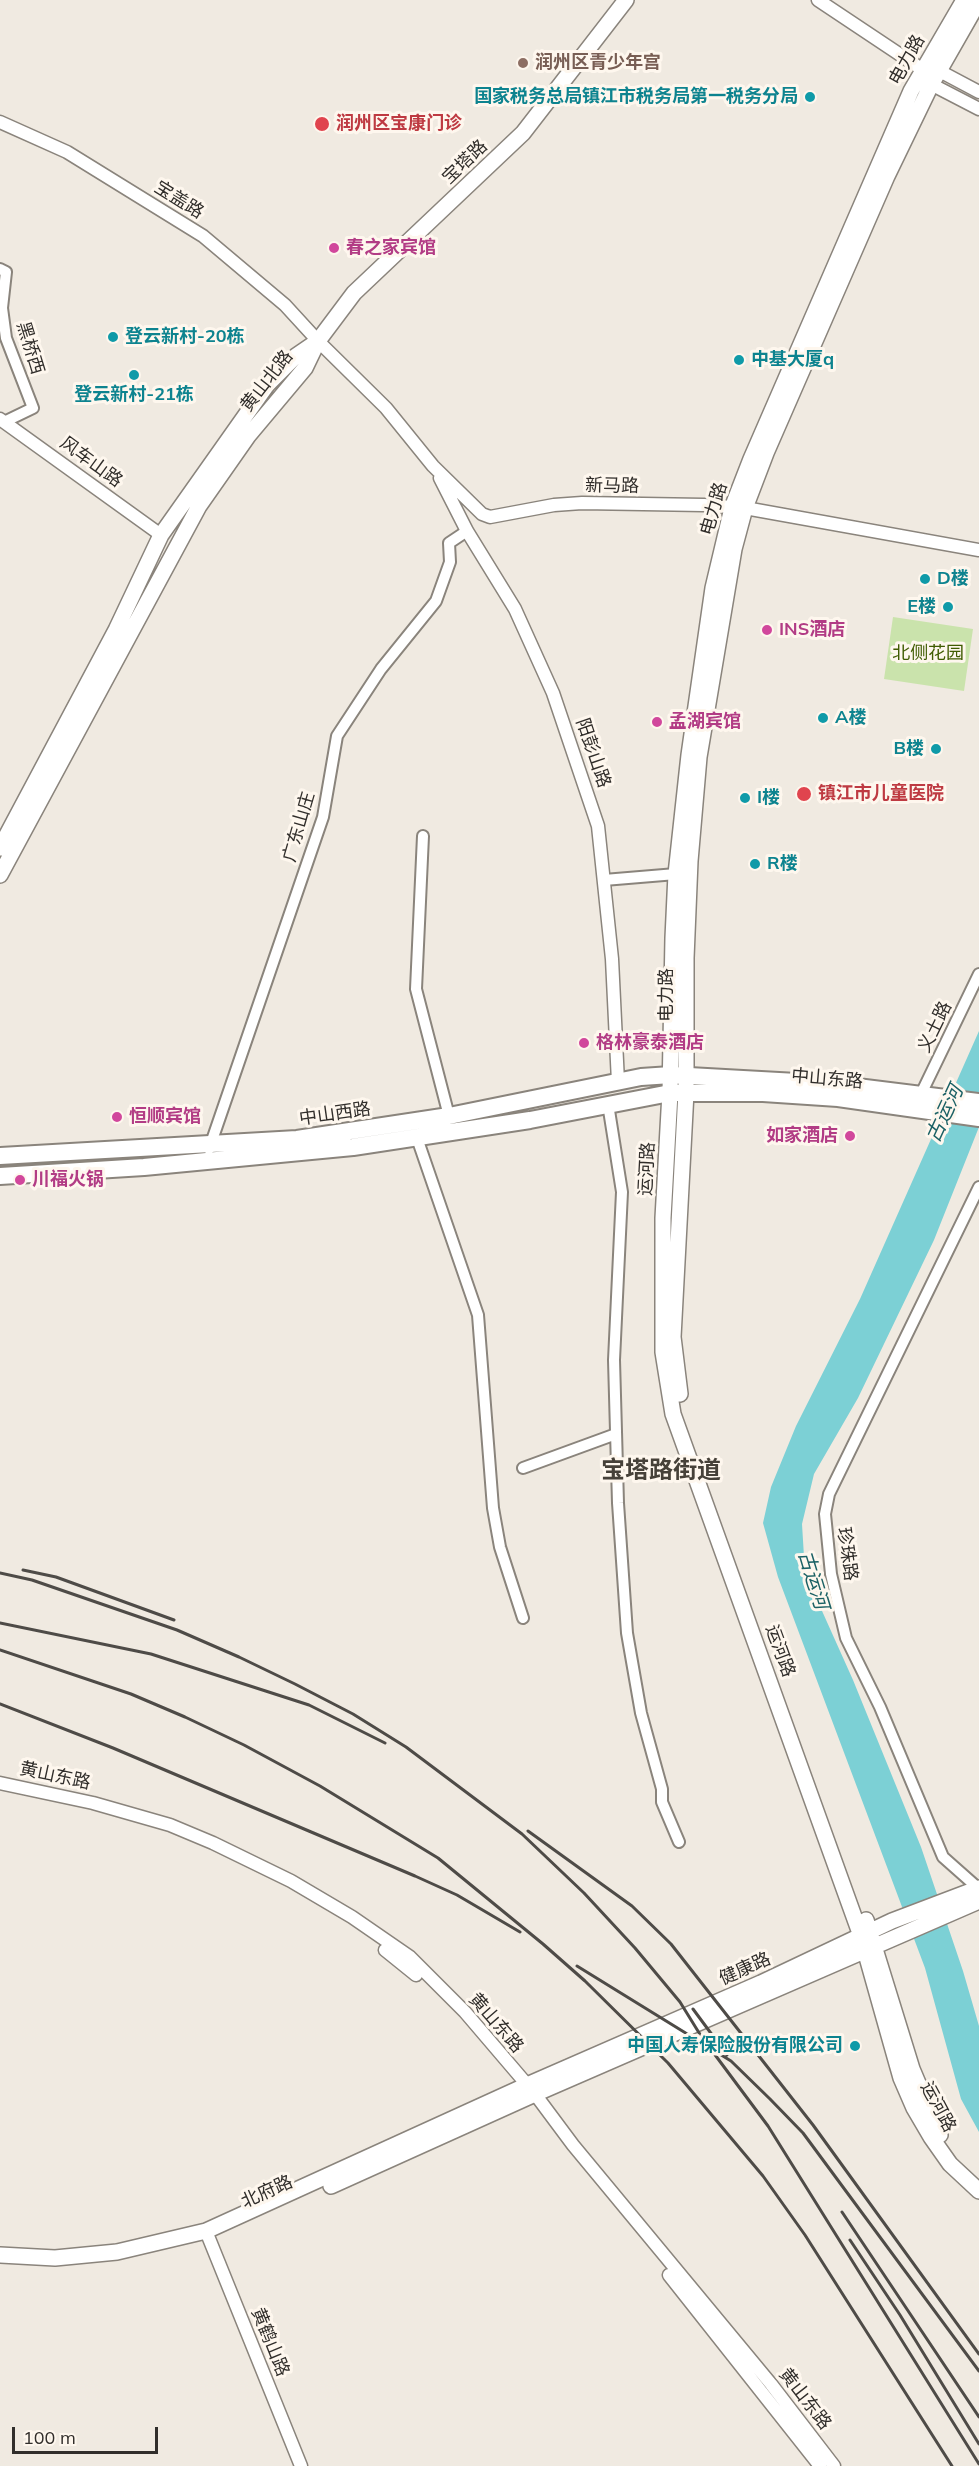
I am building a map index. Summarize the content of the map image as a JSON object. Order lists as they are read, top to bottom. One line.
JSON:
{"streets":{"main road":["电力路","宝塔路","黄山北路","中山东路","中山西路","运河路","健康路","北府路"],"street":["宝盖路","黑桥西","风车山路","新马路","阳彭山路","广东山庄","义土路","珍珠路","黄山东路","黄鹤山路"]},"crossings":[["电力路","新马路"],["电力路","中山东路"],["电力路","中山西路"],["电力路","运河路"],["宝塔路","宝盖路"],["宝塔路","黄山北路"],["宝塔路","新马路"],["宝盖路","黄山北路"],["宝盖路","新马路"],["黑桥西","风车山路"],["黄山北路","风车山路"],["黄山北路","新马路"],["新马路","阳彭山路"],["阳彭山路","广东山庄"],["阳彭山路","中山西路"],["广东山庄","中山西路"],["义土路","中山东路"],["中山东路","中山西路"],["中山东路","运河路"],["中山西路","运河路"],["运河路","健康路"],["珍珠路","健康路"],["黄山东路","健康路"],["黄山东路","北府路"],["健康路","北府路"],["北府路","黄鹤山路"]],"districts":["宝塔路街道"],"water":["古运河"],"parks":["北侧花园"],"places":["润州区青少年宫","国家税务总局镇江市税务局第一税务分局","润州区宝康门诊","春之家宾馆","登云新村-20栋","中基大厦q","登云新村-21栋","D楼","E楼","INS酒店","A楼","孟湖宾馆","B楼","镇江市儿童医院","I楼","R楼","格林豪泰酒店","恒顺宾馆","如家酒店","川福火锅","中国人寿保险股份有限公司"],"scale_bar":"100 m"}
